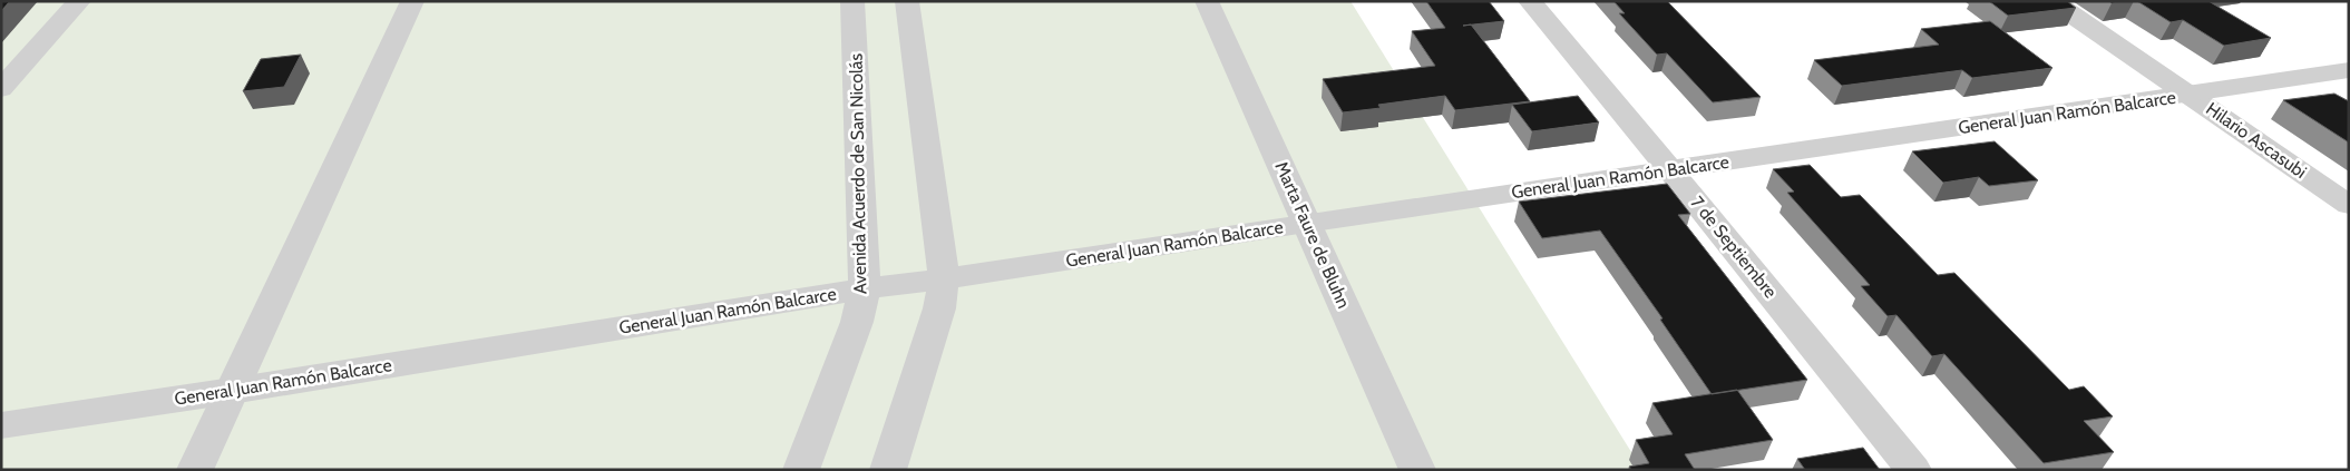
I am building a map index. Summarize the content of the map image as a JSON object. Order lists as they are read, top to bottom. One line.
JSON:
{"streets":{"street":["General Juan Ramón Balcarce","Hilario Ascasubi","Avenida Acuerdo de San Nicolás","Marta Faure de Bluhn","7 de Septiembre"]},"crossings":[["General Juan Ramón Balcarce","Hilario Ascasubi"],["General Juan Ramón Balcarce","Avenida Acuerdo de San Nicolás"],["General Juan Ramón Balcarce","Marta Faure de Bluhn"],["General Juan Ramón Balcarce","7 de Septiembre"]]}
